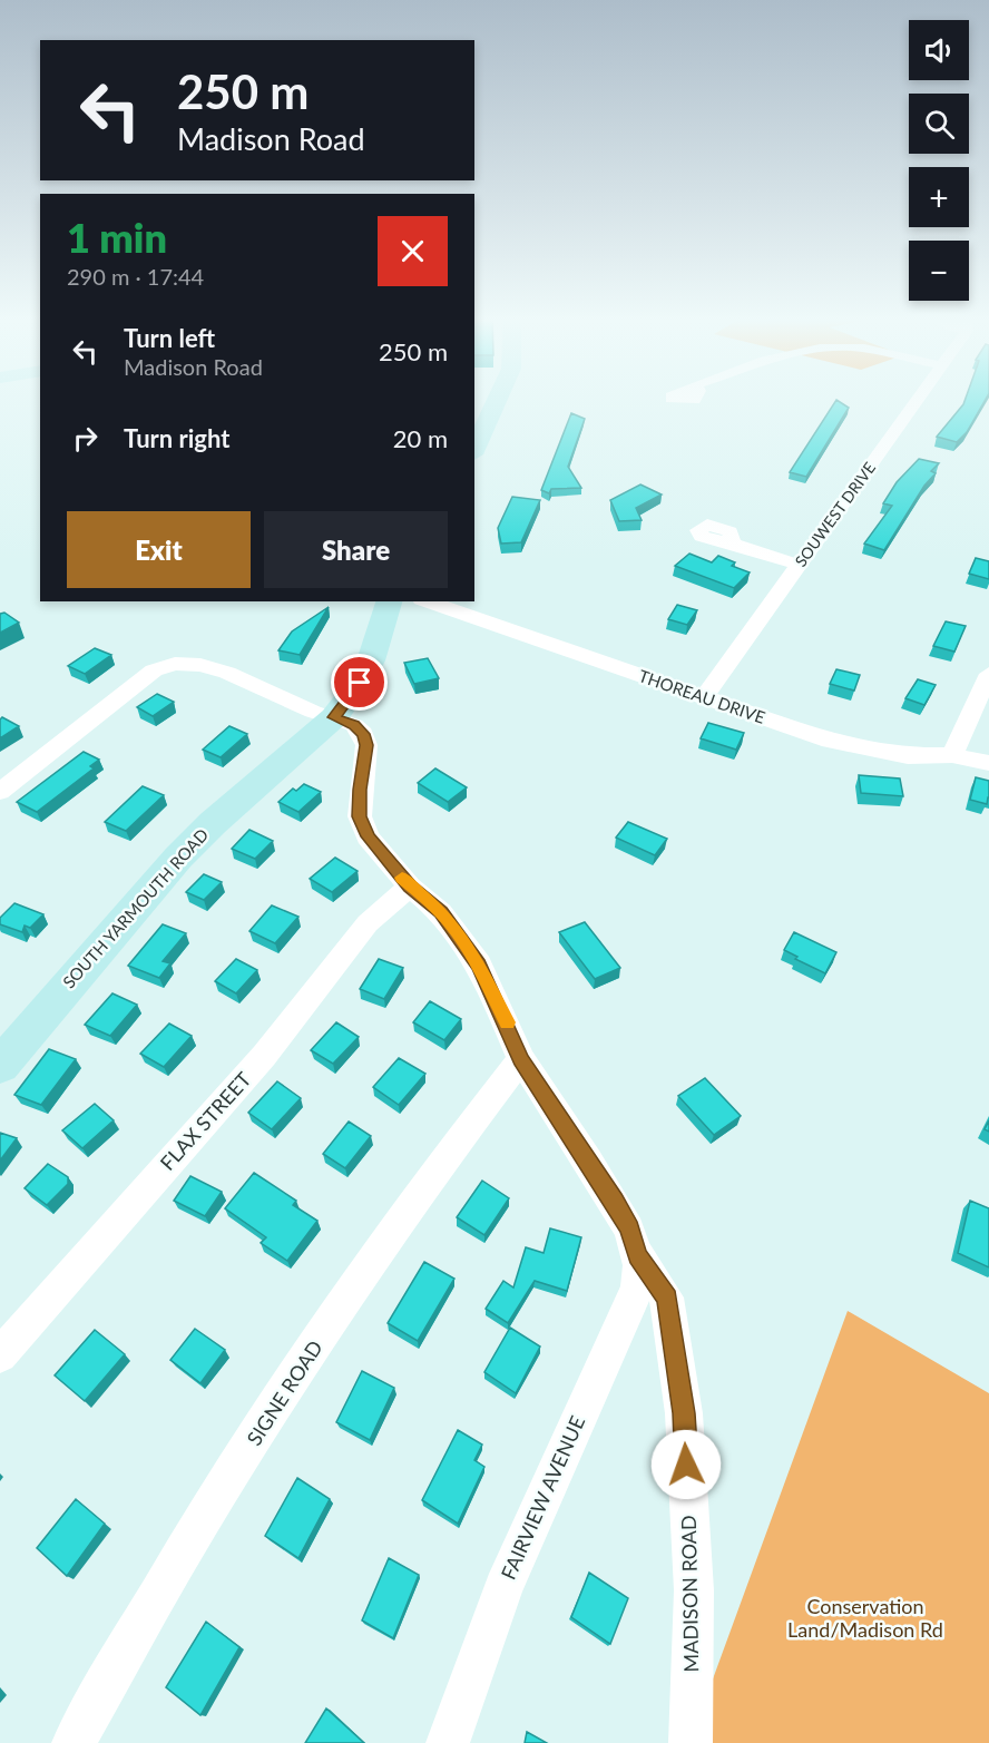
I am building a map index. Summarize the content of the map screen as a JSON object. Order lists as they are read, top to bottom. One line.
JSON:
{"streets":{"main road":["SOUTH YARMOUTH ROAD"],"street":["SOUWEST DRIVE","THOREAU DRIVE","FLAX STREET","SIGNE ROAD","FAIRVIEW AVENUE","MADISON ROAD"]},"crossings":[["SOUWEST DRIVE","THOREAU DRIVE"],["SOUTH YARMOUTH ROAD","MADISON ROAD"],["FLAX STREET","MADISON ROAD"],["SIGNE ROAD","MADISON ROAD"],["FAIRVIEW AVENUE","MADISON ROAD"]],"parks":["Conservation Land/Madison Rd"],"page":{"map_buttons":["+","−"],"turn":["250 m","Madison Road"],"heading":["1 min","290 m · 17:44"],"list":[{"name":"Turn left","note":"Madison Road","value":"250 m"},{"name":"Turn right","value":"20 m"}],"buttons":["Exit","Share"]}}
